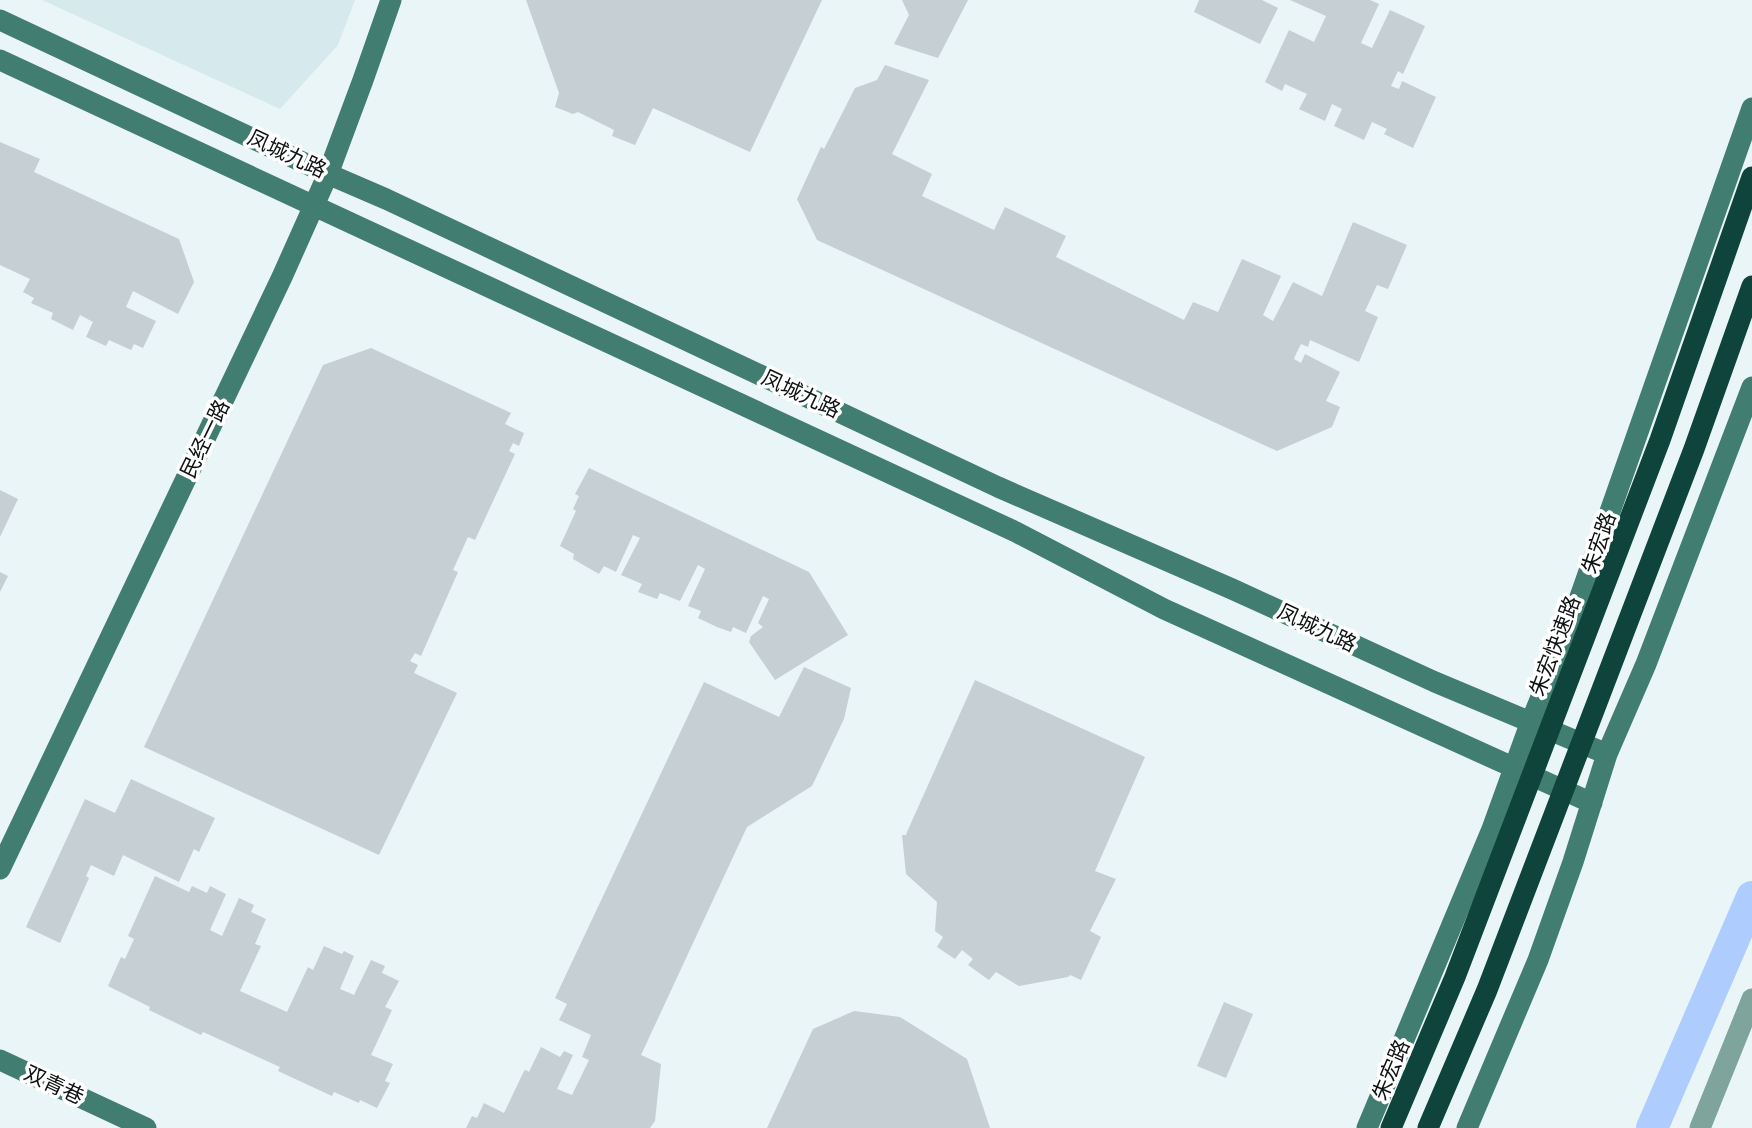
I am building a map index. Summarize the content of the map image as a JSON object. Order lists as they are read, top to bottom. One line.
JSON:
{"streets":{"highway":["朱宏快速路"],"street":["凤城九路","民经一路","朱宏路","双青巷"]},"crossings":[["凤城九路","民经一路"],["凤城九路","朱宏路"]]}
